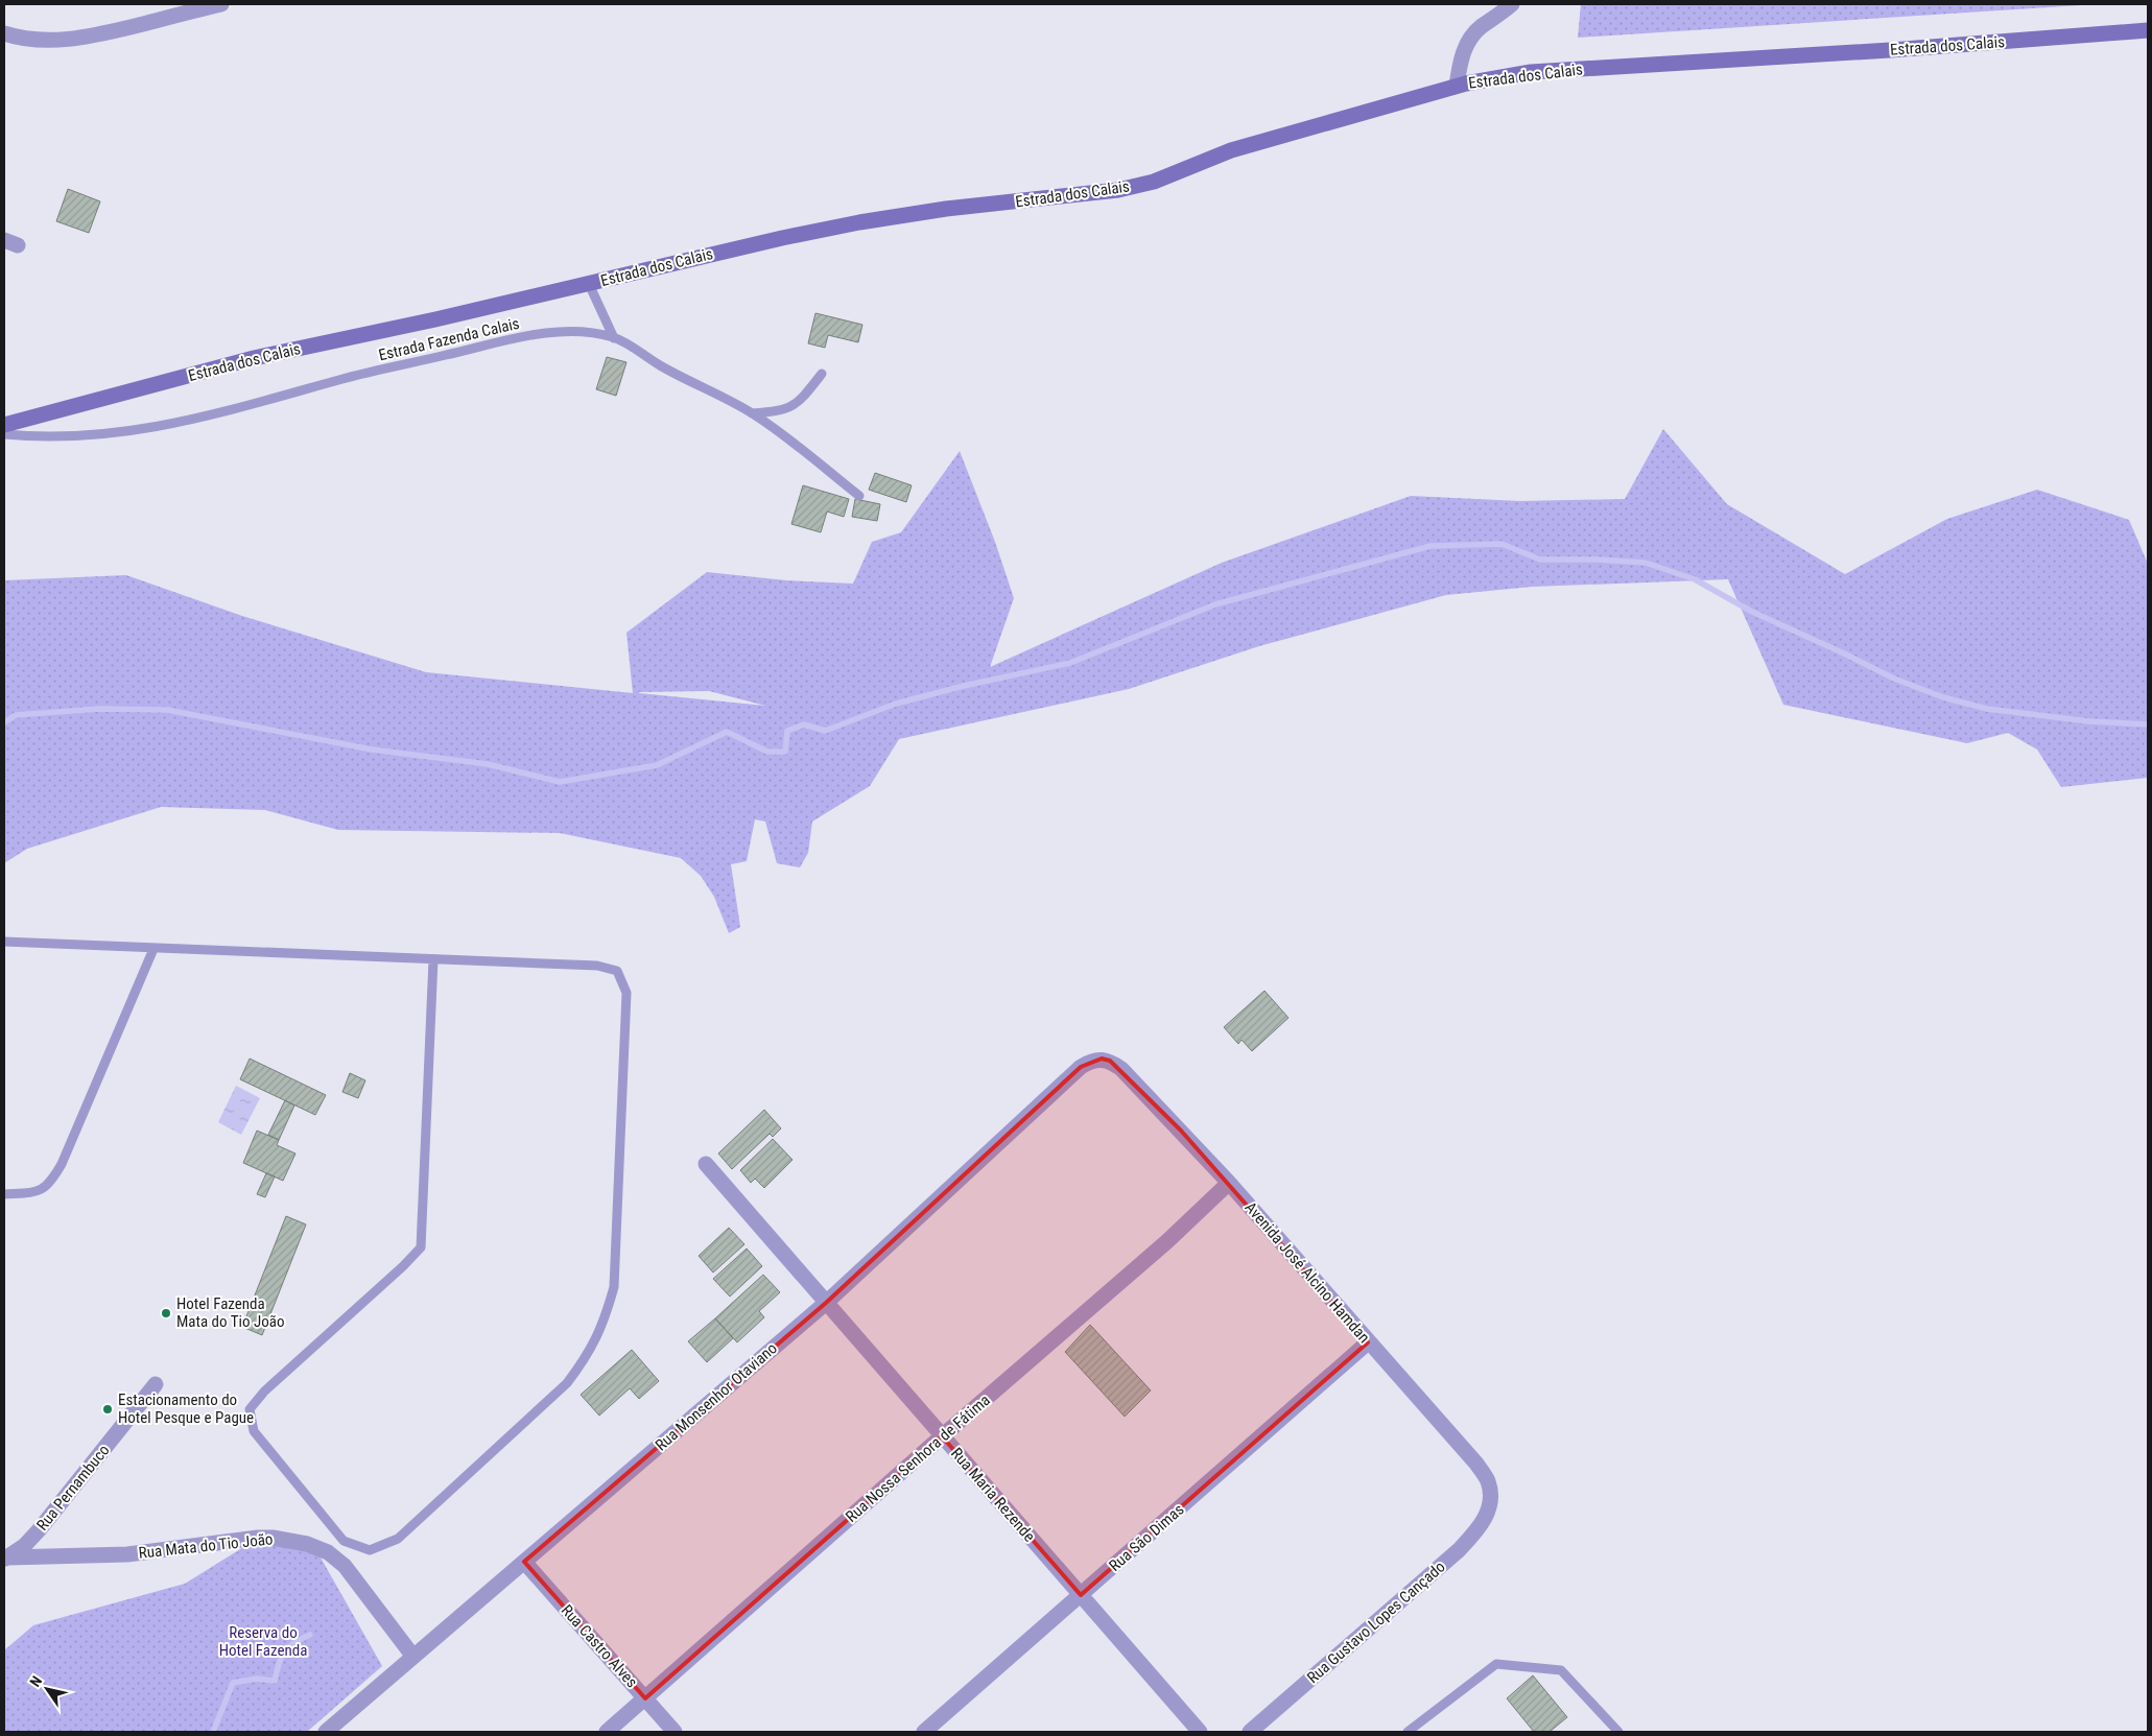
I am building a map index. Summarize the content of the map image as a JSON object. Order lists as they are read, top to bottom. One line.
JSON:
{"streets":{"street":["Estrada dos Calais","Avenida José Alcino Hamdan","Rua Monsenhor Otaviano","Rua Nossa Senhora de Fátima","Rua Pernambuco","Rua Maria Rezende","Rua São Dimas","Rua Mata do Tio João","Rua Gustavo Lopes Cançado","Rua Castro Alves"],"lane":["Estrada Fazenda Calais"]},"crossings":[["Avenida José Alcino Hamdan","Rua Monsenhor Otaviano"],["Avenida José Alcino Hamdan","Rua Nossa Senhora de Fátima"],["Avenida José Alcino Hamdan","Rua São Dimas"],["Avenida José Alcino Hamdan","Rua Gustavo Lopes Cançado"],["Rua Monsenhor Otaviano","Rua Maria Rezende"],["Rua Monsenhor Otaviano","Rua Mata do Tio João"],["Rua Monsenhor Otaviano","Rua Castro Alves"],["Rua Nossa Senhora de Fátima","Rua Maria Rezende"],["Rua Nossa Senhora de Fátima","Rua Castro Alves"],["Rua Pernambuco","Rua Mata do Tio João"],["Rua Maria Rezende","Rua São Dimas"]],"parks":["Reserva do Hotel Fazenda"],"places":["Hotel Fazenda Mata do Tio João","Estacionamento do Hotel Pesque e Pague"],"north":"top left"}
